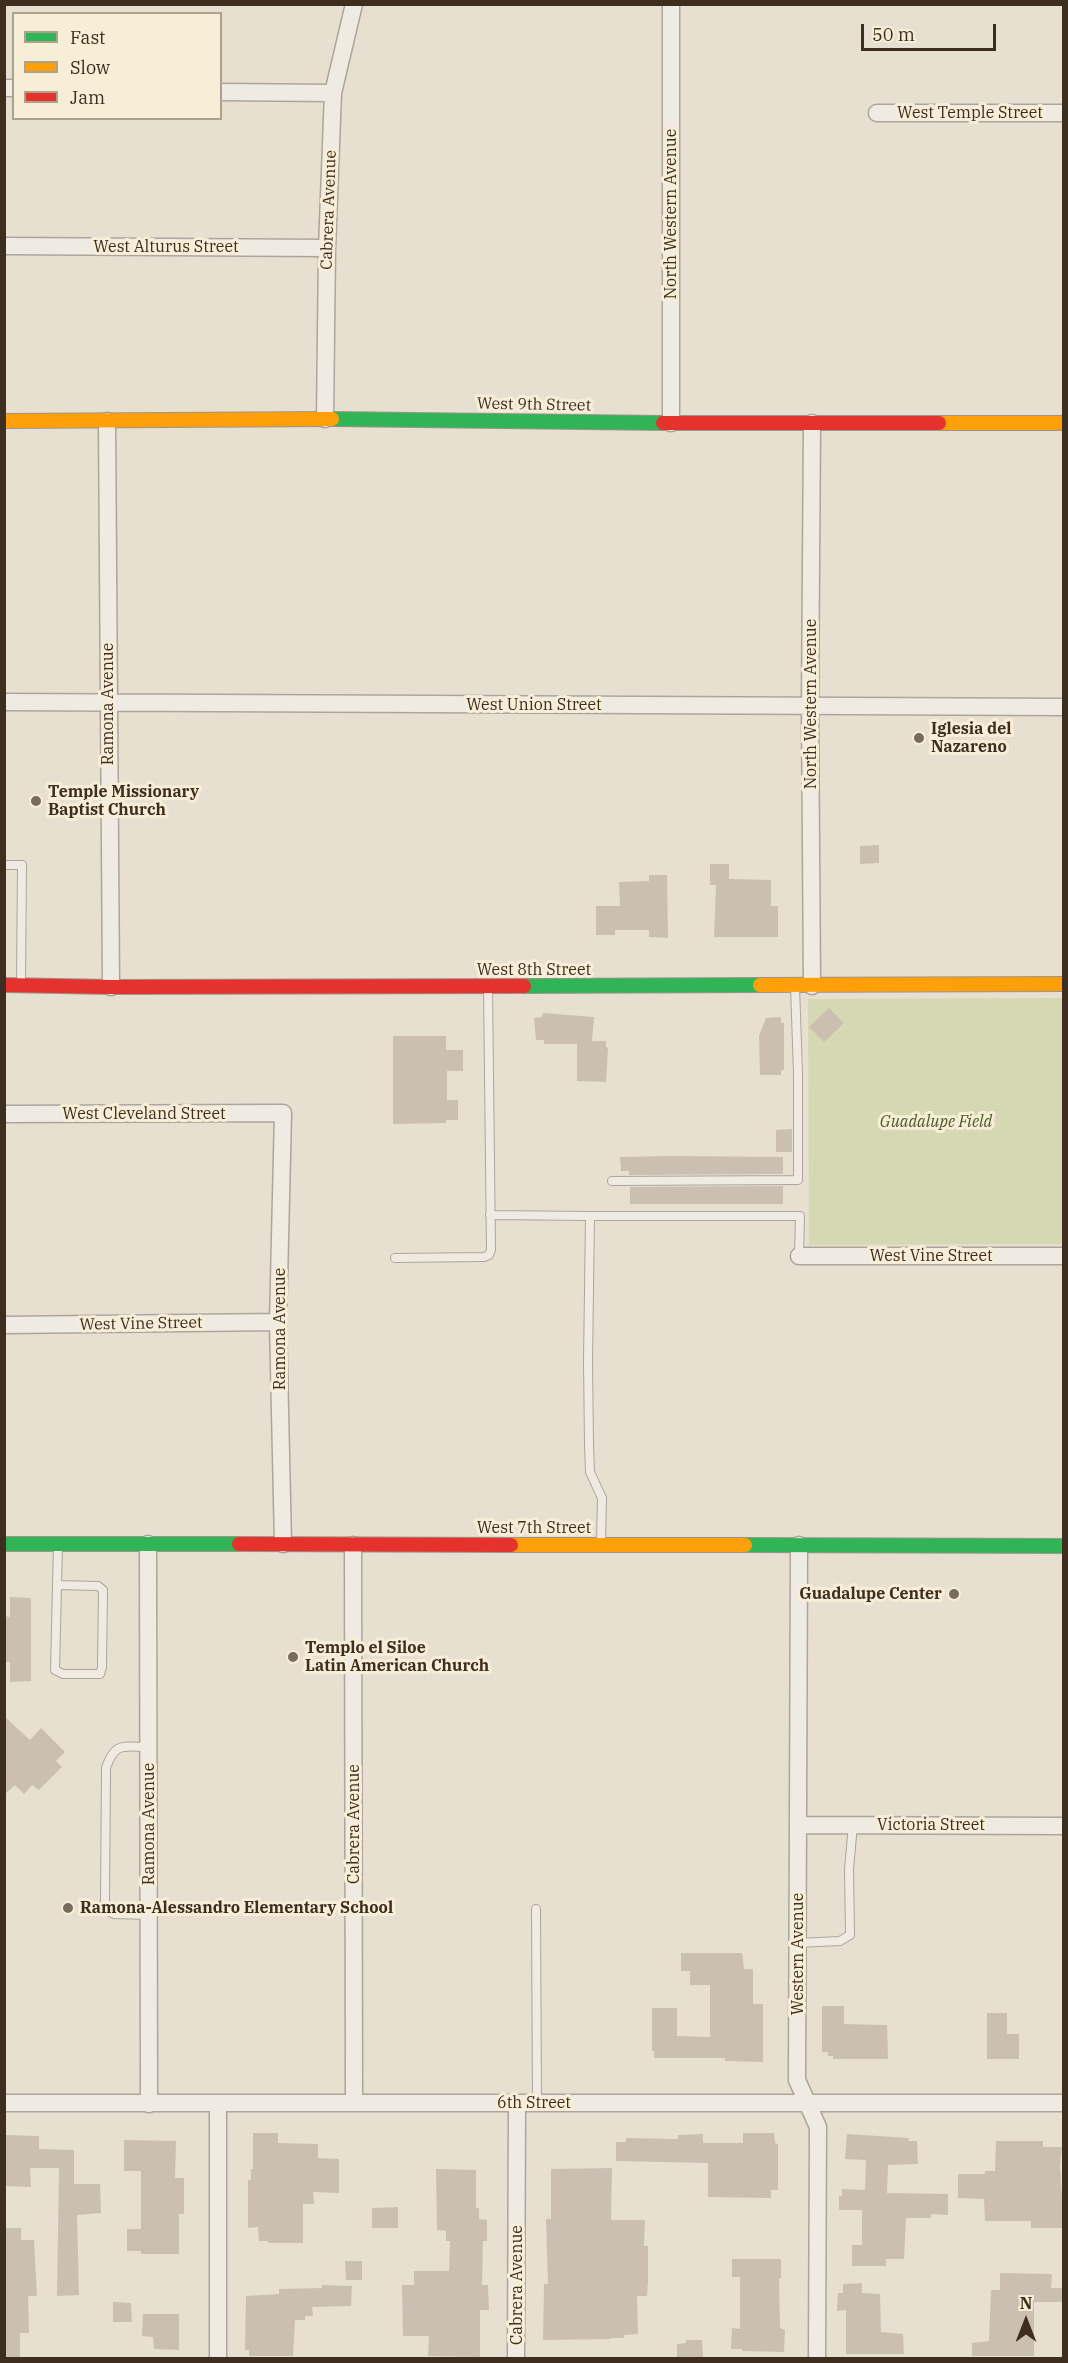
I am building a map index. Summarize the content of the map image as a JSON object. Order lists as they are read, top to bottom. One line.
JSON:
{"streets":{"street":["West Temple Street","Cabrera Avenue","North Western Avenue","West Alturus Street","West 9th Street","Ramona Avenue","West Union Street","West 8th Street","West Cleveland Street","West Vine Street","West 7th Street","Victoria Street","Western Avenue","6th Street"]},"crossings":[["Cabrera Avenue","West Alturus Street"],["Cabrera Avenue","West 9th Street"],["Cabrera Avenue","West 7th Street"],["Cabrera Avenue","6th Street"],["North Western Avenue","West 9th Street"],["North Western Avenue","West Union Street"],["North Western Avenue","West 8th Street"],["West 9th Street","Ramona Avenue"],["Ramona Avenue","West Union Street"],["Ramona Avenue","West 8th Street"],["Ramona Avenue","West Cleveland Street"],["Ramona Avenue","West Vine Street"],["Ramona Avenue","West 7th Street"],["Ramona Avenue","6th Street"],["West 7th Street","Western Avenue"],["Victoria Street","Western Avenue"],["Western Avenue","6th Street"]],"parks":["Guadalupe Field"],"places":["Iglesia del Nazareno","Temple Missionary Baptist Church","Guadalupe Center","Templo el Siloe Latin American Church","Ramona-Alessandro Elementary School"],"legend":["Fast","Slow","Jam"],"scale_bar":"50 m","north":"top"}
